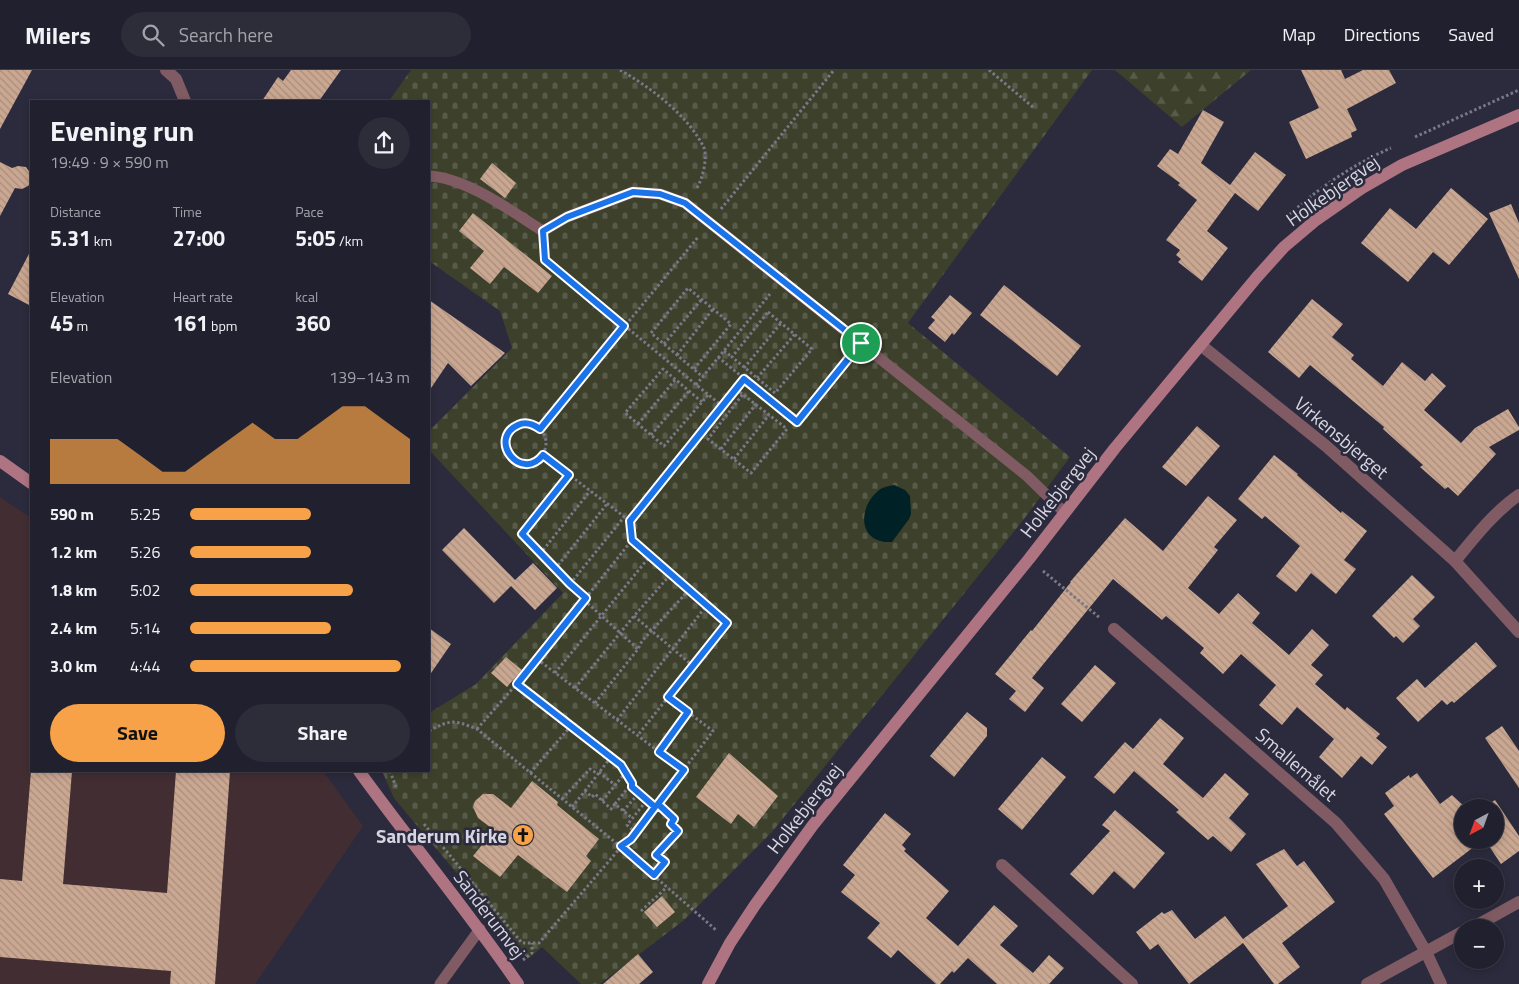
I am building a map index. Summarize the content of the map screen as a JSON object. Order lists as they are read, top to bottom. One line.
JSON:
{"streets":{"street":["Holkebjergvej","Virkensbjerget","Smallemålet","Sanderumvej"]},"crossings":[["Holkebjergvej","Virkensbjerget"]],"places":{"church":["Sanderum Kirke"]},"north":"bottom left","page":{"header":"Milers","search":"Search here","nav":["Map","Directions","Saved"],"heading":["Evening run","19:49 · 9 × 590 m"],"stats":[["Distance","5.31 km"],["Time","27:00"],["Pace","5:05 /km"],["Elevation","45 m"],["Heart rate","161 bpm"],["kcal","360"]],"chart":["Elevation","139–143 m"],"list":[{"name":"590 m","note":"5:25"},{"name":"1.2 km","note":"5:26"},{"name":"1.8 km","note":"5:02"},{"name":"2.4 km","note":"5:14"},{"name":"3.0 km","note":"4:44"}],"buttons":["Save","Share"],"map_buttons":["+","−"]}}
